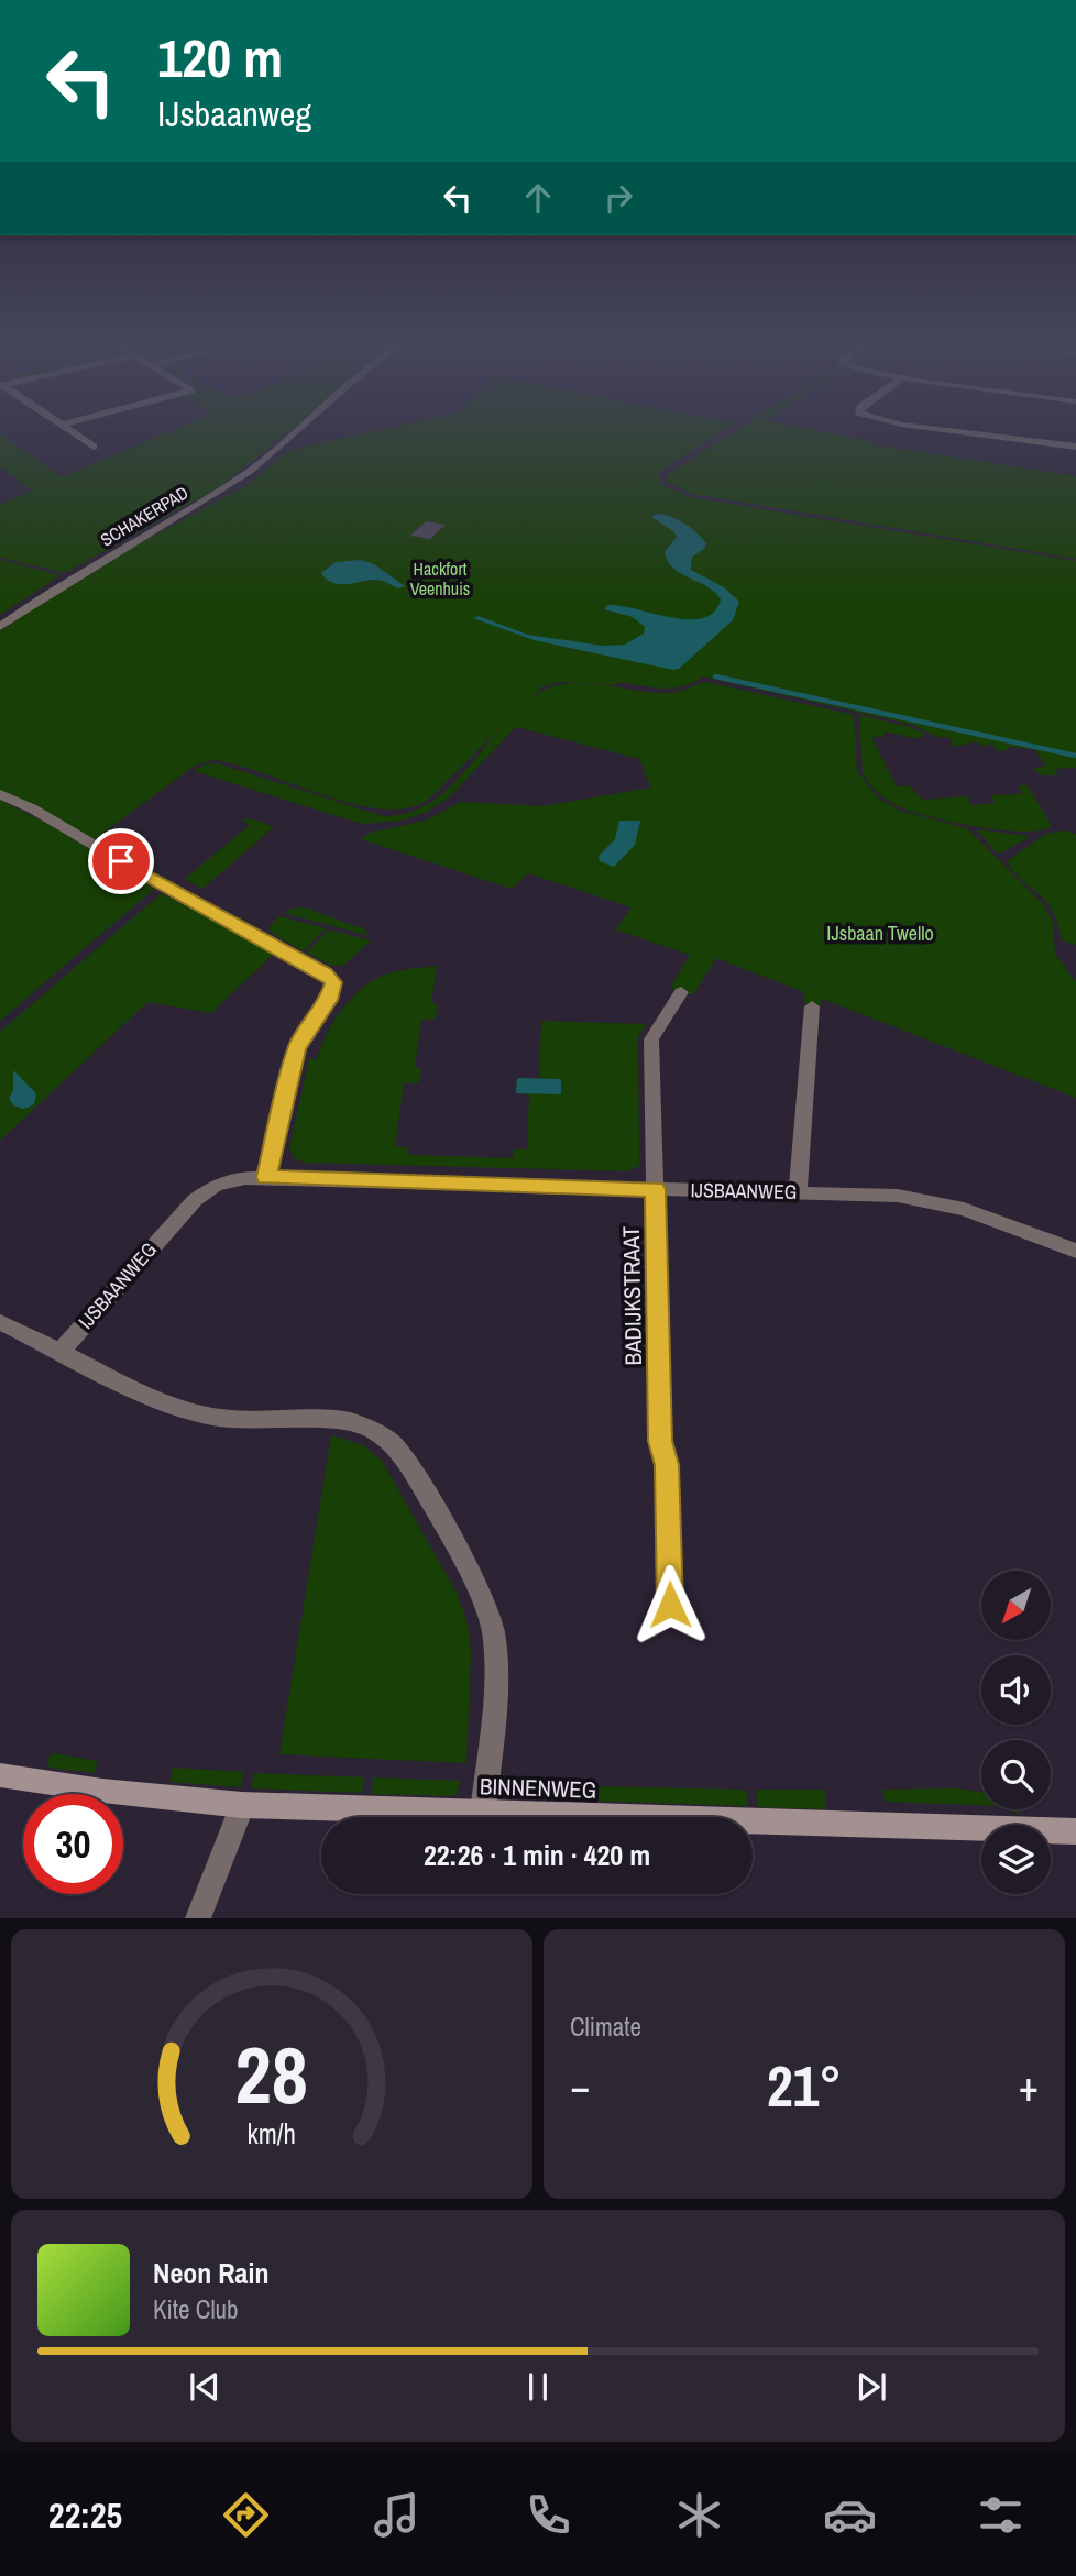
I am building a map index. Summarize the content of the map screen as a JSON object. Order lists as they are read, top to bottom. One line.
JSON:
{"streets":{"street":["SCHAKERPAD","IJSBAANWEG","BADIJKSTRAAT","BINNENWEG"]},"crossings":[["IJSBAANWEG","BADIJKSTRAAT"]],"parks":["Hackfort Veenhuis","IJsbaan Twello"],"north":"bottom left","page":{"turn":["120 m","IJsbaanweg"],"limit":"30","trip":"22:26 · 1 min · 420 m","tile":"Climate","heat":["−","21°","+"],"song":["Neon Rain","Kite Club"],"tabs":"22:25","gauge":["28","km/h"]}}
